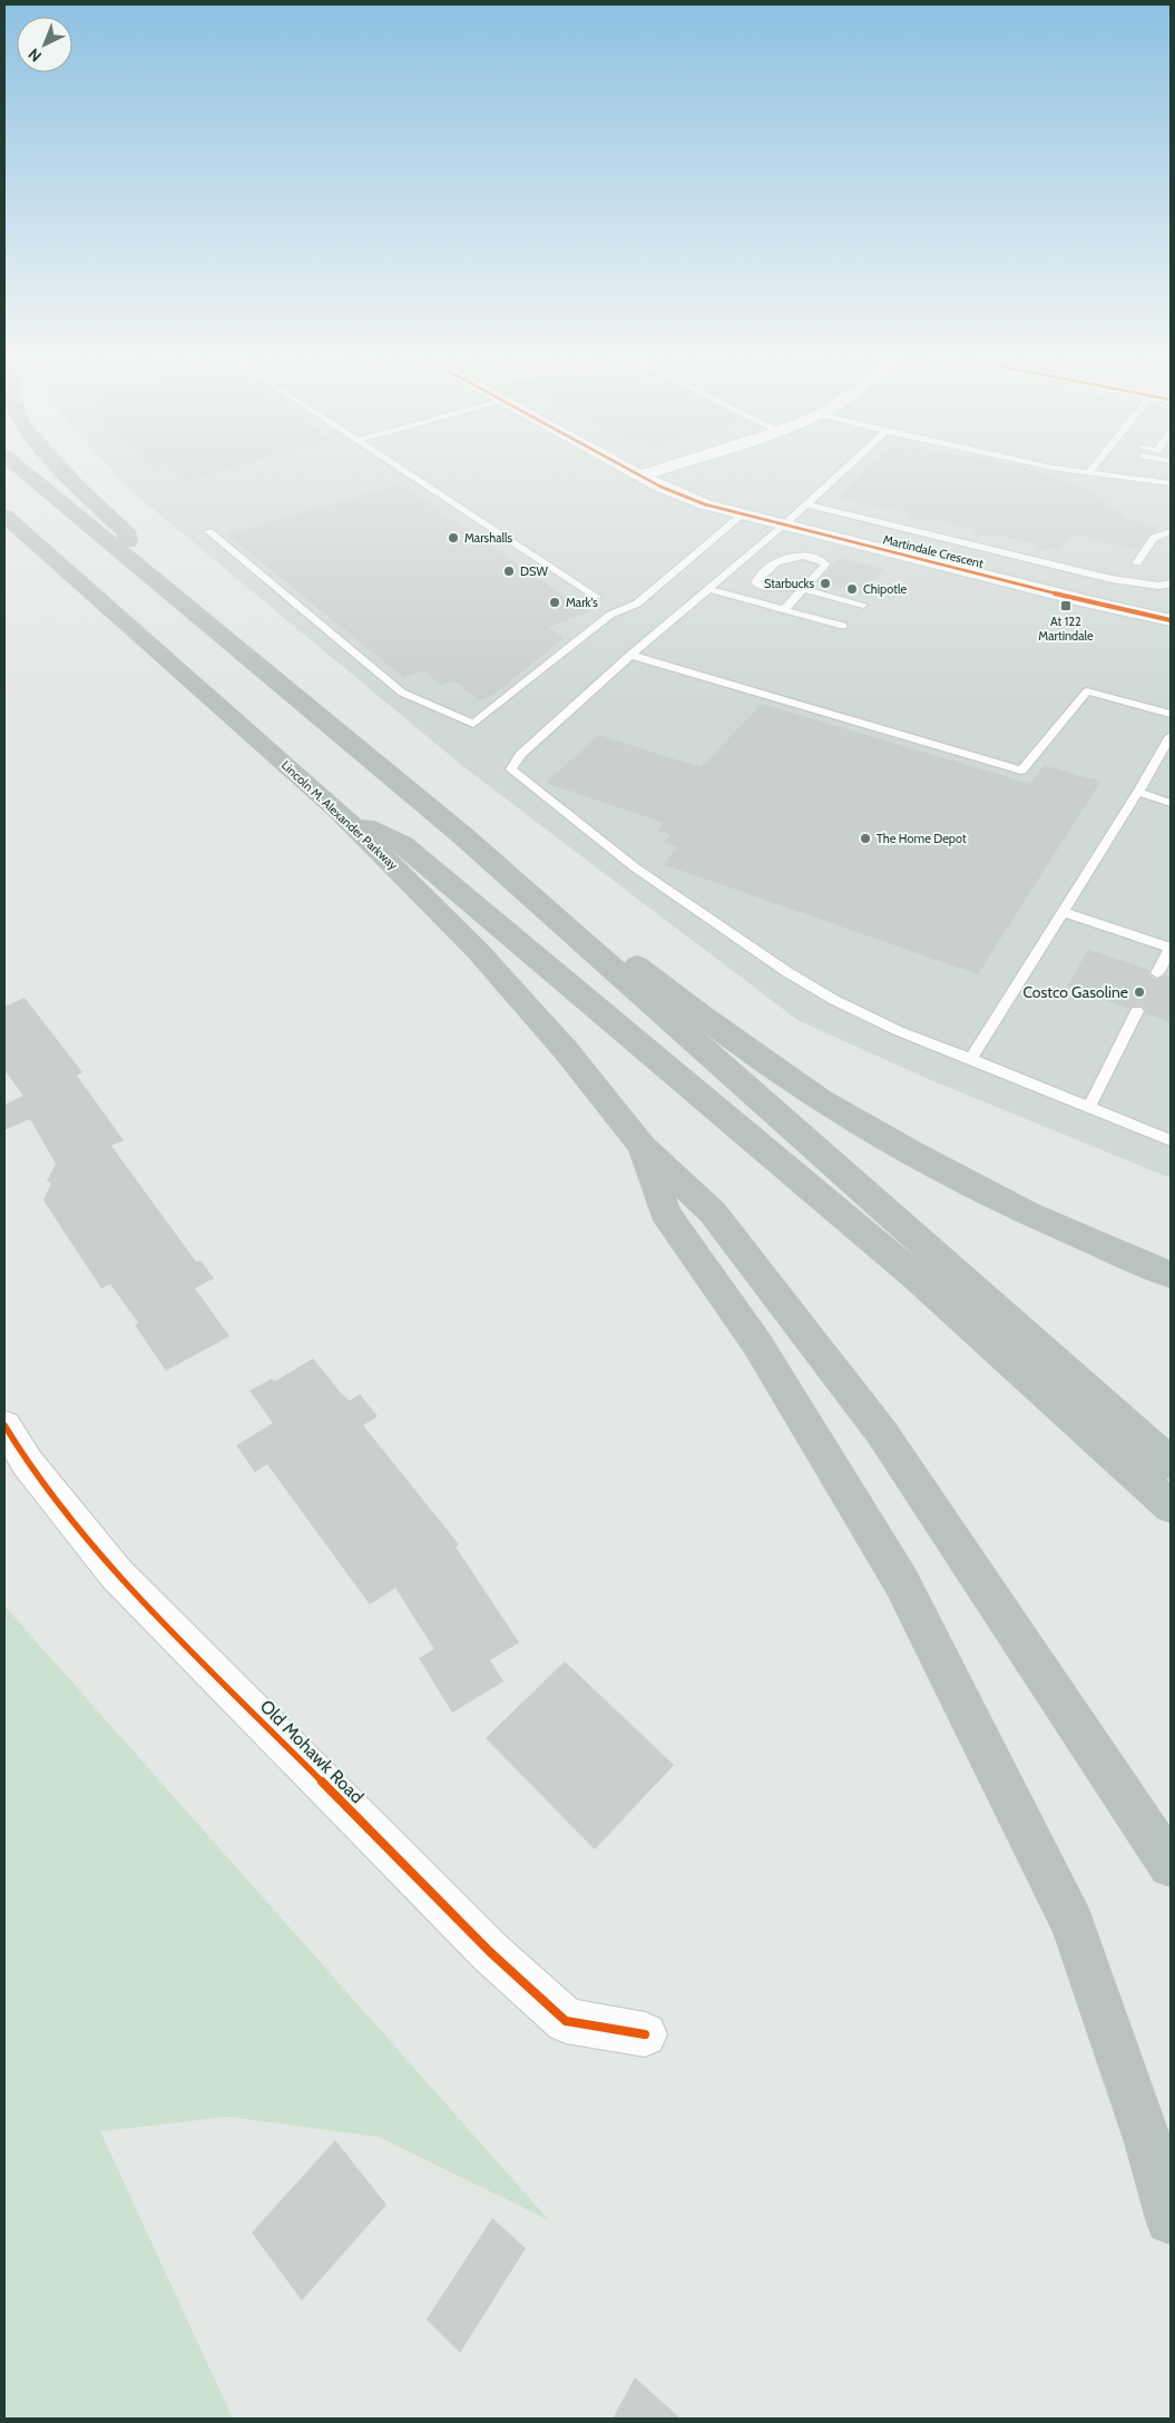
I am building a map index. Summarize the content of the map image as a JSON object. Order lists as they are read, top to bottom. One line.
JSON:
{"streets":{"highway":["Lincoln M. Alexander Parkway"],"street":["Martindale Crescent","Old Mohawk Road"]},"places":{"other":["Marshalls","DSW","Starbucks","Chipotle","Mark's","The Home Depot","Costco Gasoline"],"transit":["At 122 Martindale"]},"north":"bottom left"}
